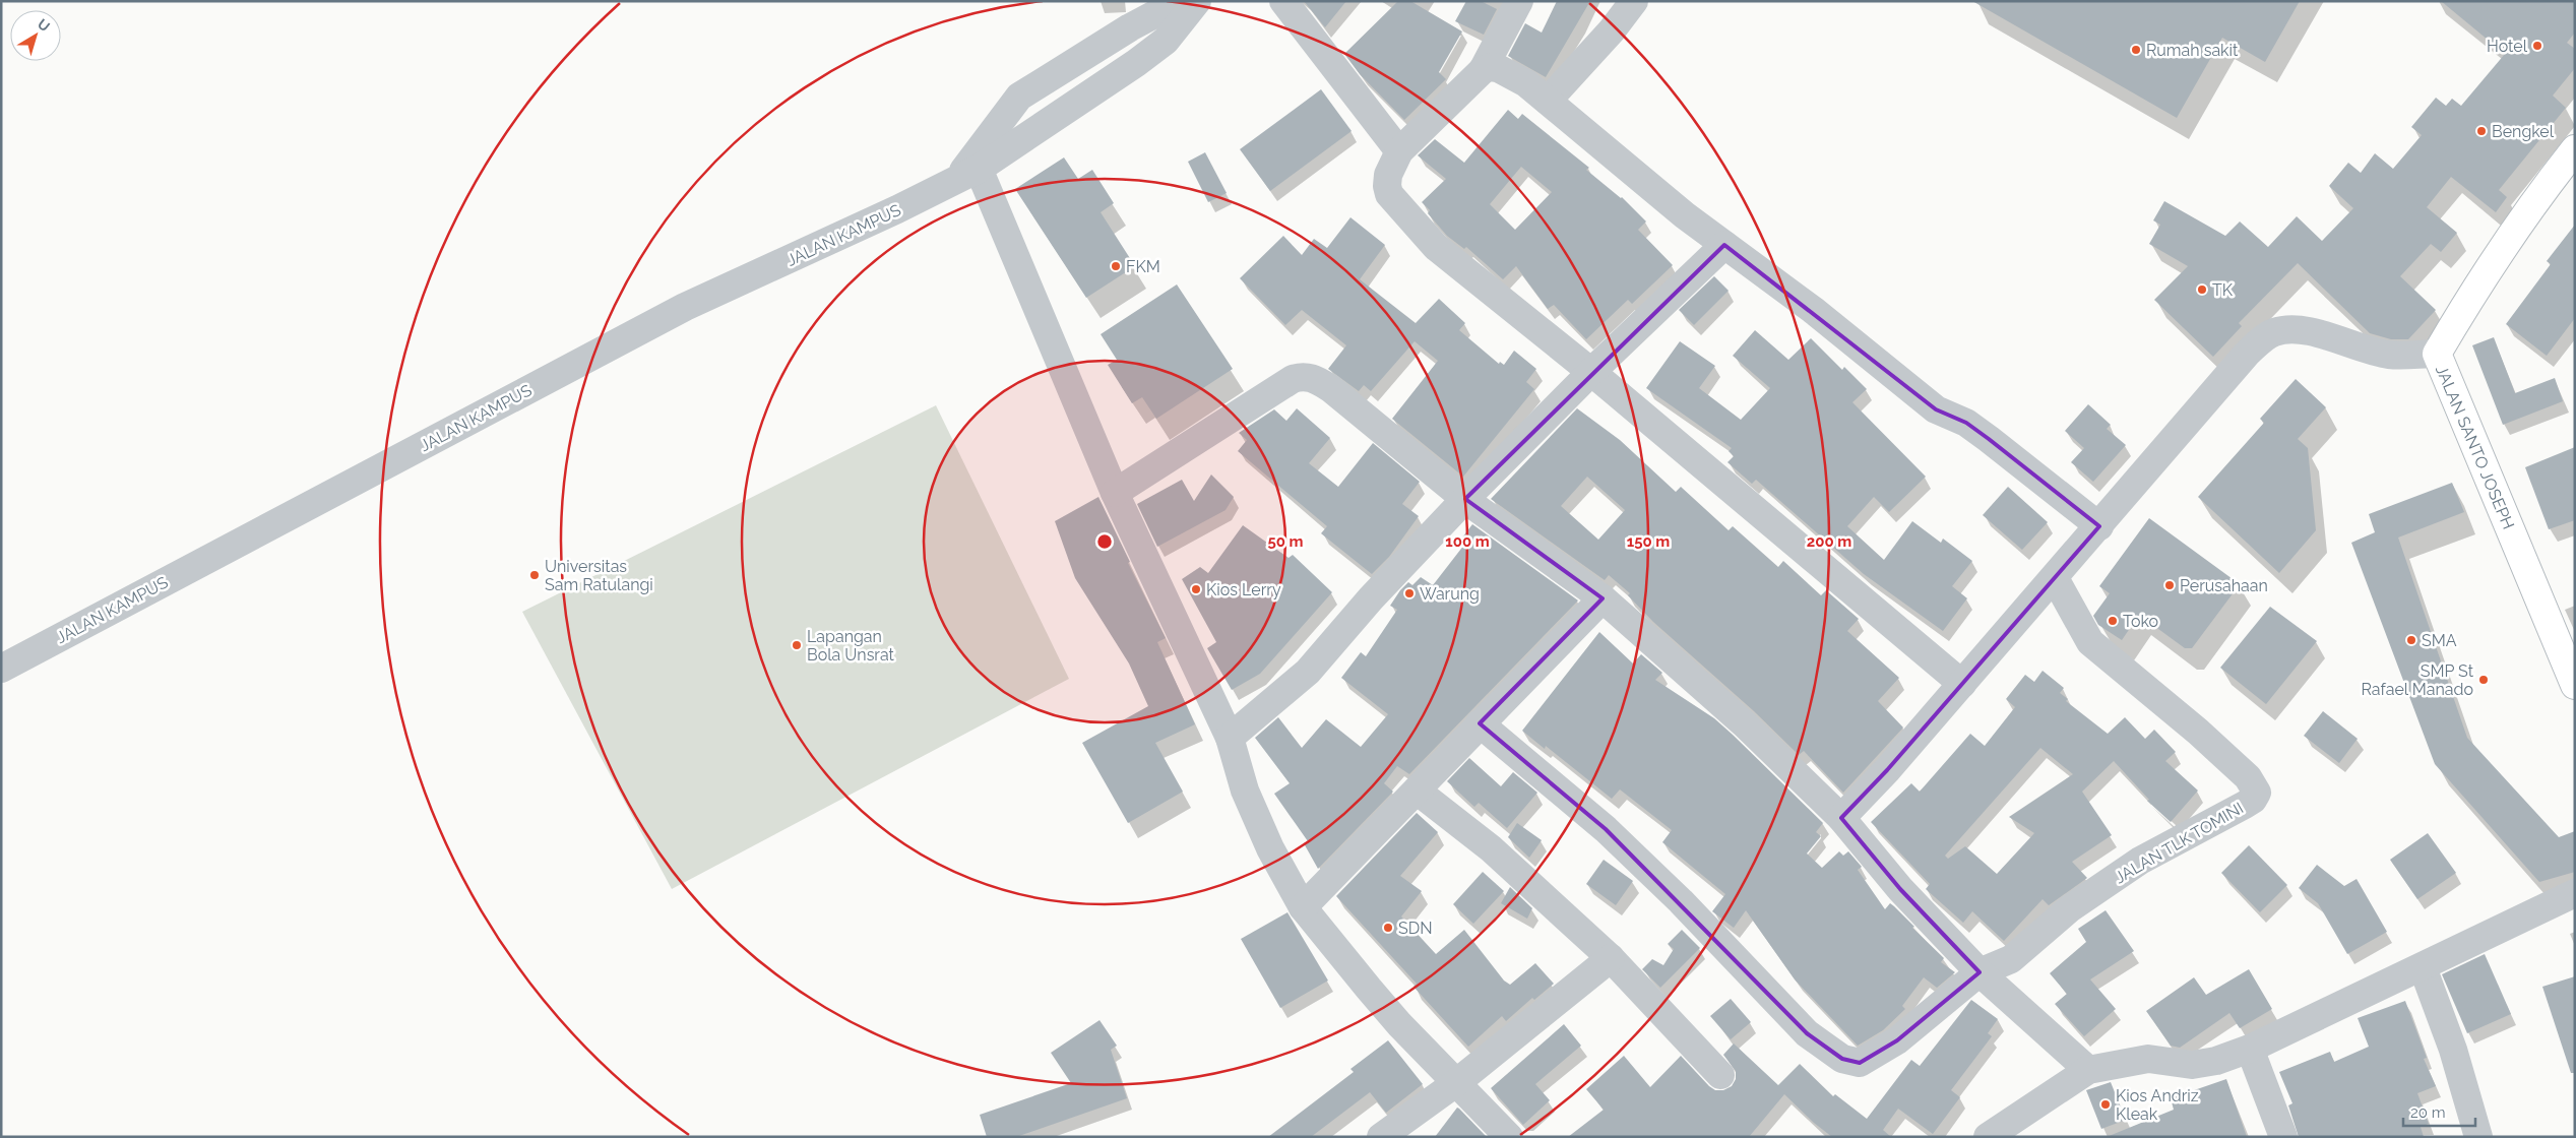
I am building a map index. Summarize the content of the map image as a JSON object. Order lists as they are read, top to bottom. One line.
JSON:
{"streets":{"main road":["JALAN SANTO JOSEPH"],"street":["JALAN KAMPUS","JALAN TLK TOMINI"]},"places":["Hotel","Rumah sakit","Bengkel","FKM","TK","Universitas Sam Ratulangi","Perusahaan","Kios Lerry","Warung","Toko","SMA","Lapangan Bola Unsrat","SMP St Rafael Manado","SDN","Kios Andriz Kleak"],"scale_bar":"20 m","north":"top right","rings":["50 m","100 m","150 m","200 m"]}
